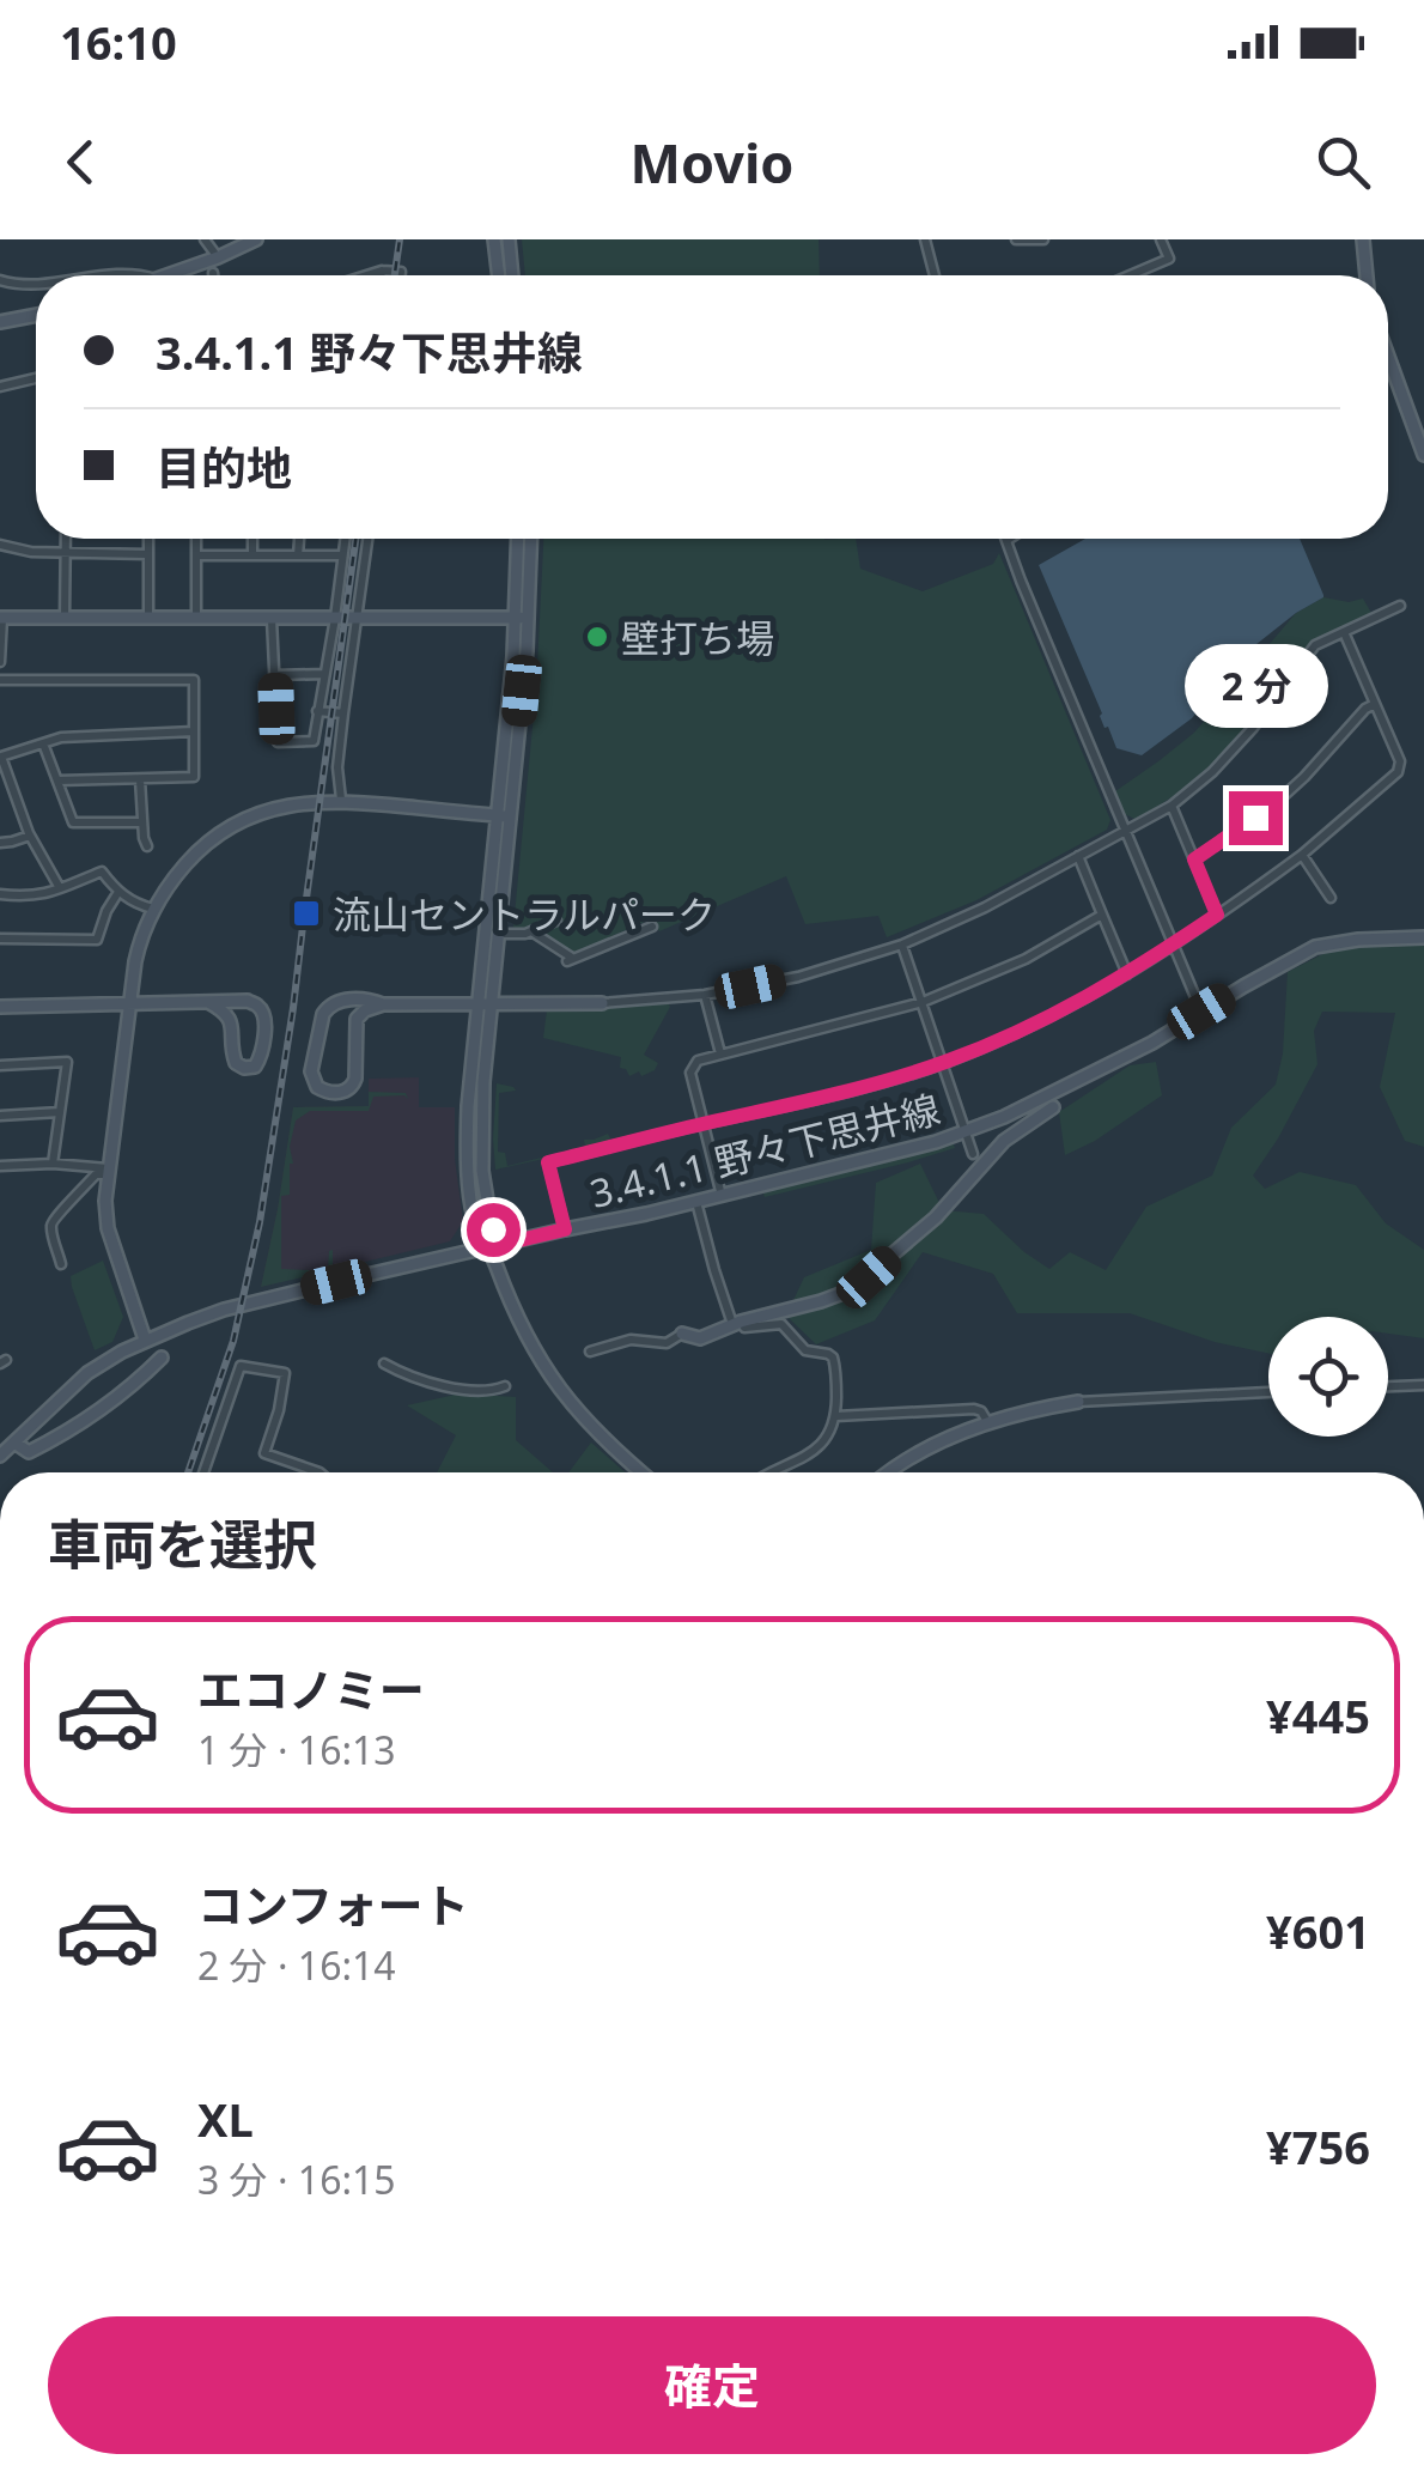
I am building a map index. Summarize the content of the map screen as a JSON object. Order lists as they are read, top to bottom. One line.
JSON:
{"streets":{"street":["3.4.1.1 野々下思井線"]},"places":{"other":["壁打ち場"],"transit":["流山セントラルパーク"]},"page":{"status":"16:10","header":"Movio","banner":["3.4.1.1 野々下思井線","目的地"],"bubble":"2 分","heading":"車両を選択","list":[{"name":"エコノミー","note":"1 分 · 16:13","value":"¥445"},{"name":"コンフォート","note":"2 分 · 16:14","value":"¥601"},{"name":"XL","note":"3 分 · 16:15","value":"¥756"}],"buttons":"確定"}}
